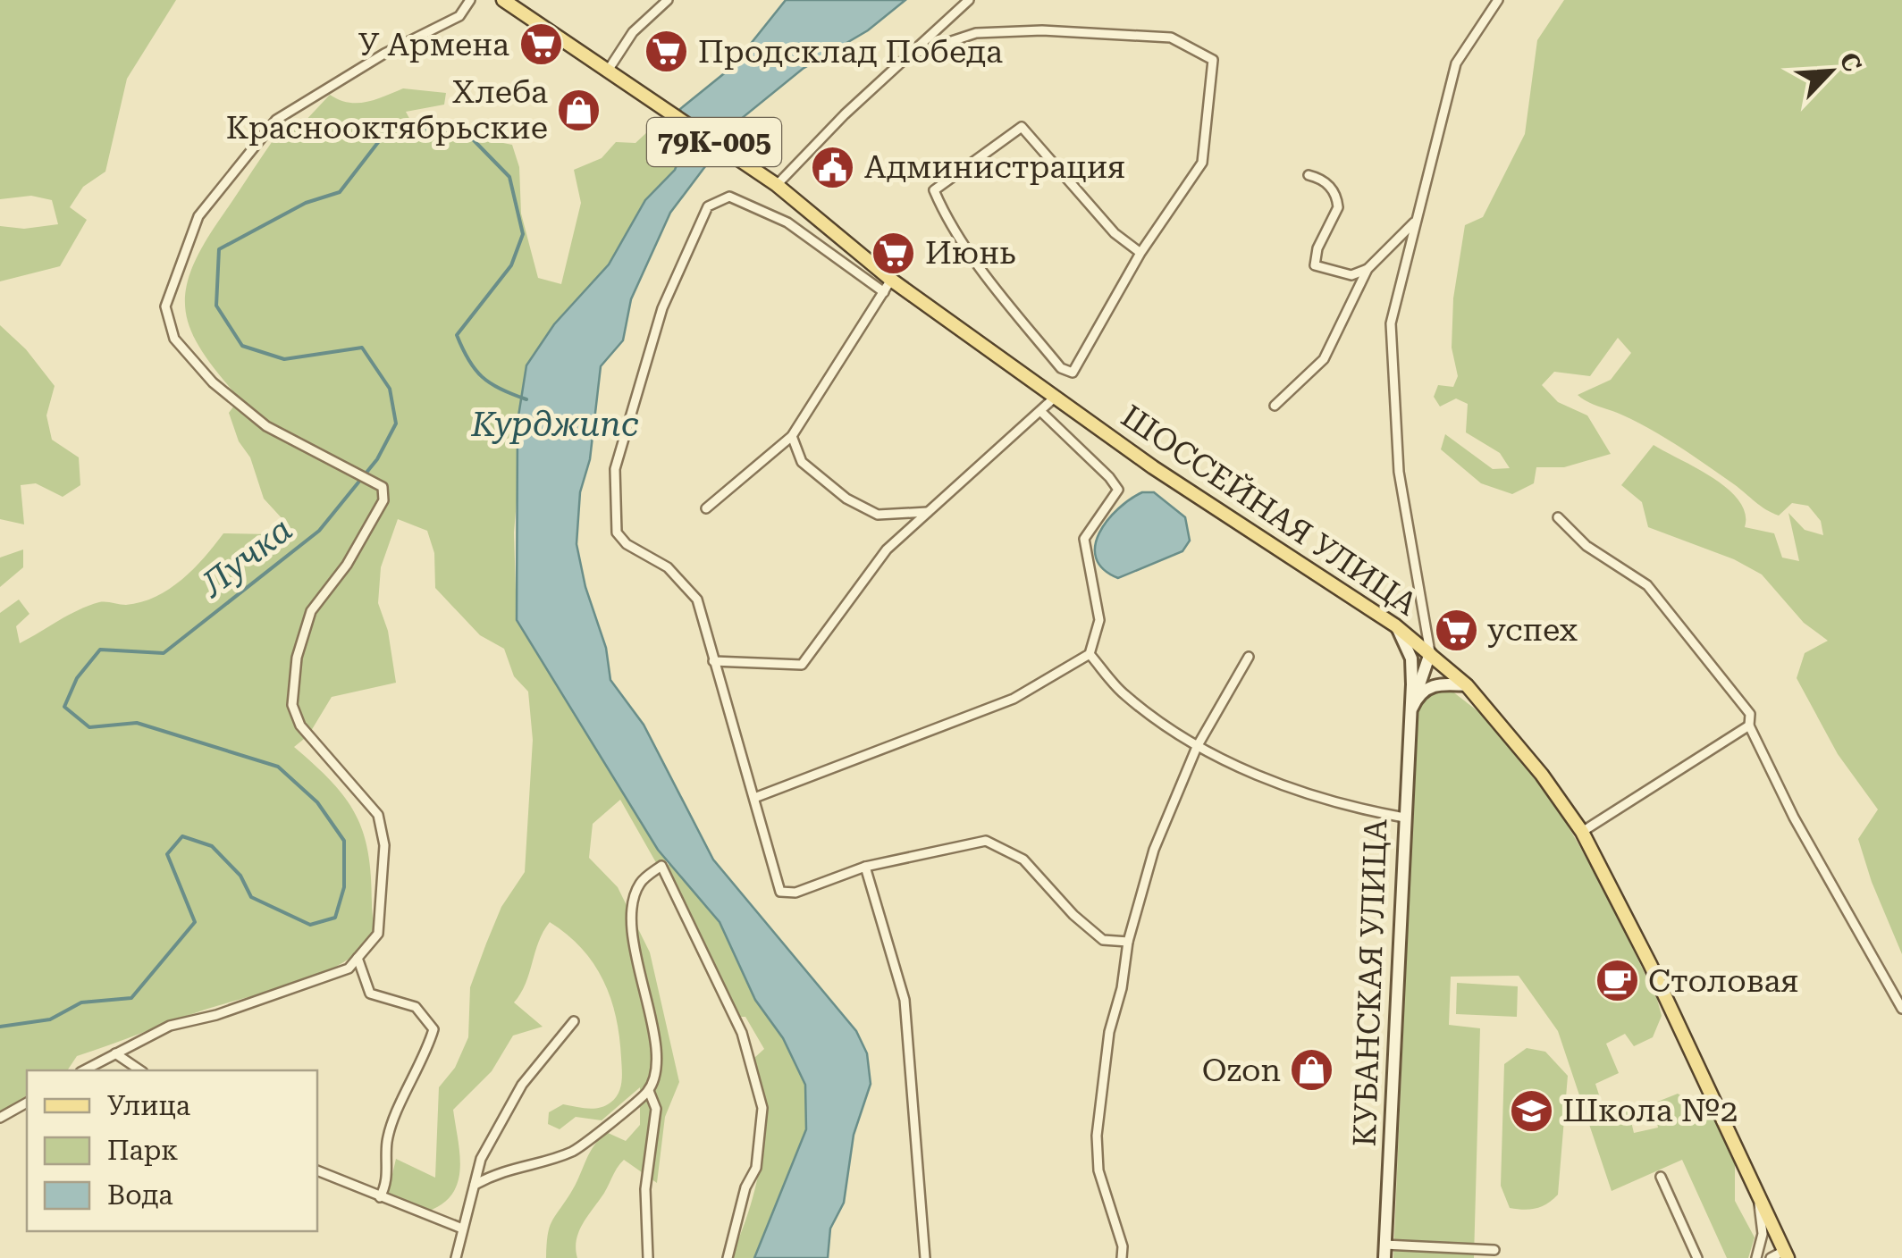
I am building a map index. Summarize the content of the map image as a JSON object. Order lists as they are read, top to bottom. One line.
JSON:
{"streets":{"main road":["79К-005","ШОССЕЙНАЯ УЛИЦА","КУБАНСКАЯ УЛИЦА"]},"water":["Курджипс","Лучка"],"places":{"supermarket":["У Армена","Продсклад Победа","Июнь","успех"],"shop":["Хлеба Краснооктябрьские","Ozon"],"public building":["Администрация"],"cafe":["Столовая"],"school or university":["Школа №2"]},"legend":["Улица","Парк","Вода"],"north":"top right"}
